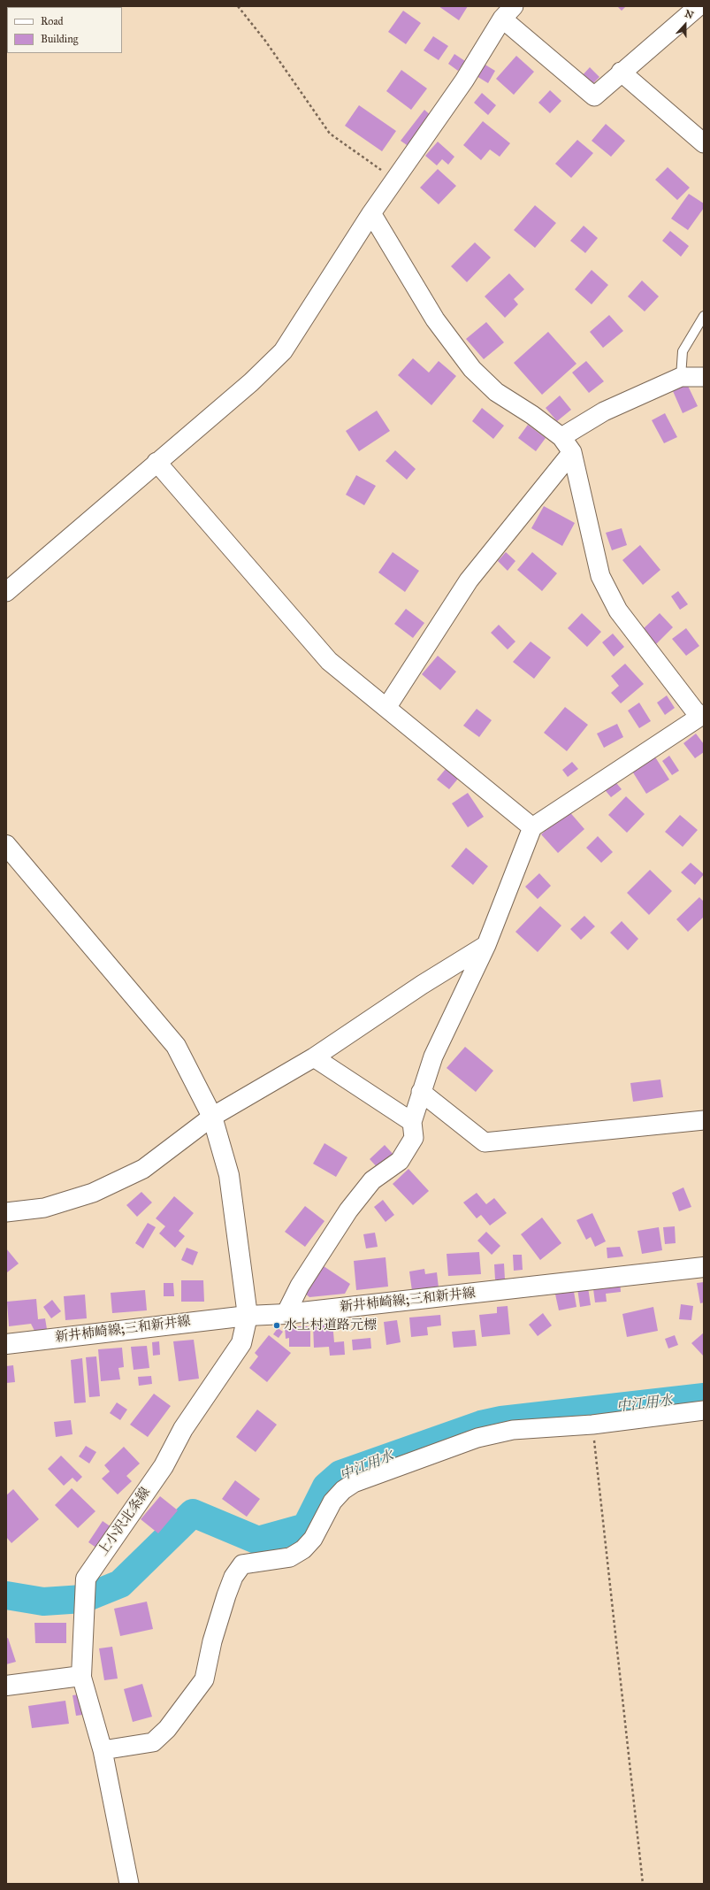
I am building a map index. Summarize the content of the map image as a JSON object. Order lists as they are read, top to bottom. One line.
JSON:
{"streets":{"main road":["新井柿崎線;三和新井線","上小沢北条線"]},"crossings":[["新井柿崎線;三和新井線","上小沢北条線"]],"water":["中江用水"],"places":["水上村道路元標"],"legend":["Road","Building"],"north":"top"}
